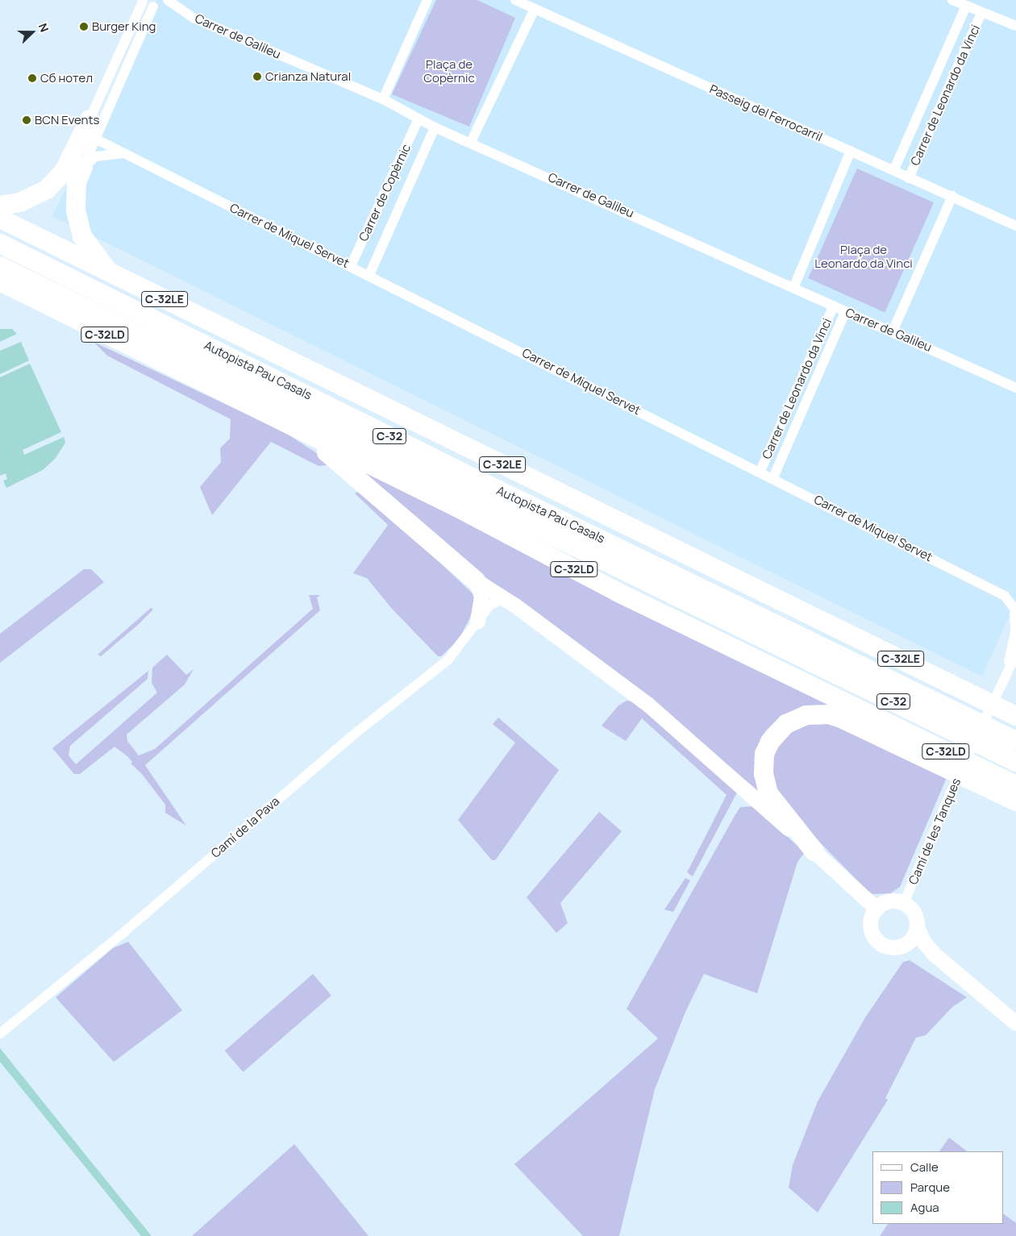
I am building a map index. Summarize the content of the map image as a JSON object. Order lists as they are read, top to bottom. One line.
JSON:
{"streets":{"highway":["C-32LE","C-32LD","Autopista Pau Casals","C-32"],"street":["Carrer de Galileu","Carrer de Leonardo da Vinci","Passeig del Ferrocarril","Carrer de Copèrnic","Carrer de Miquel Servet","Camí de la Pava","Camí de les Tanques"]},"crossings":[["Carrer de Galileu","Carrer de Leonardo da Vinci"],["Carrer de Galileu","Carrer de Copèrnic"],["Carrer de Leonardo da Vinci","Passeig del Ferrocarril"],["Carrer de Leonardo da Vinci","Carrer de Miquel Servet"],["Carrer de Copèrnic","Carrer de Miquel Servet"],["Carrer de Miquel Servet","Camí de les Tanques"]],"parks":["Plaça de Copèrnic","Plaça de Leonardo da Vinci"],"places":["Burger King","Crianza Natural","Сб нотел","BCN Events"],"legend":["Calle","Parque","Agua"],"north":"right"}
